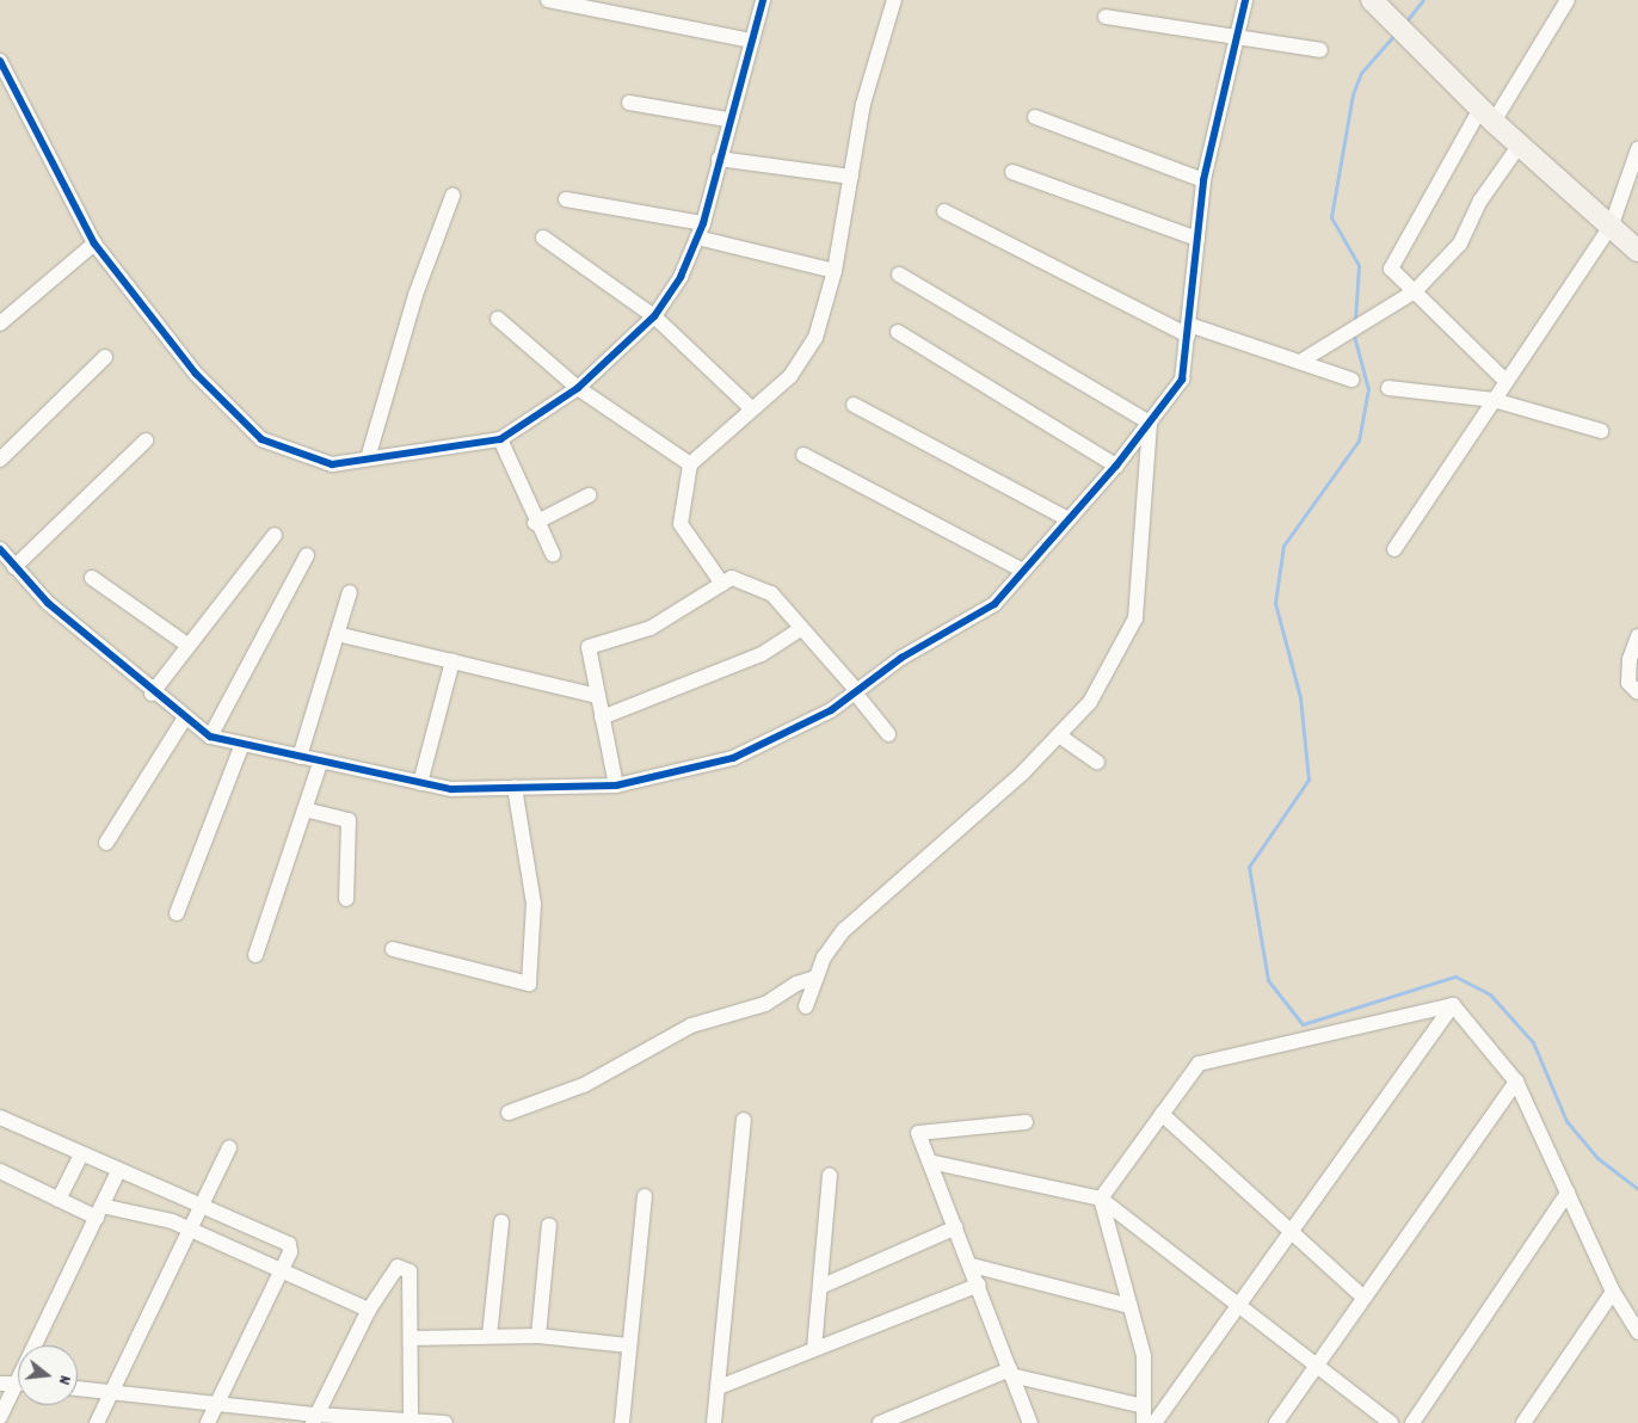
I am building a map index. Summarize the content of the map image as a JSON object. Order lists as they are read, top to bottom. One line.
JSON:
{"north":"right"}
